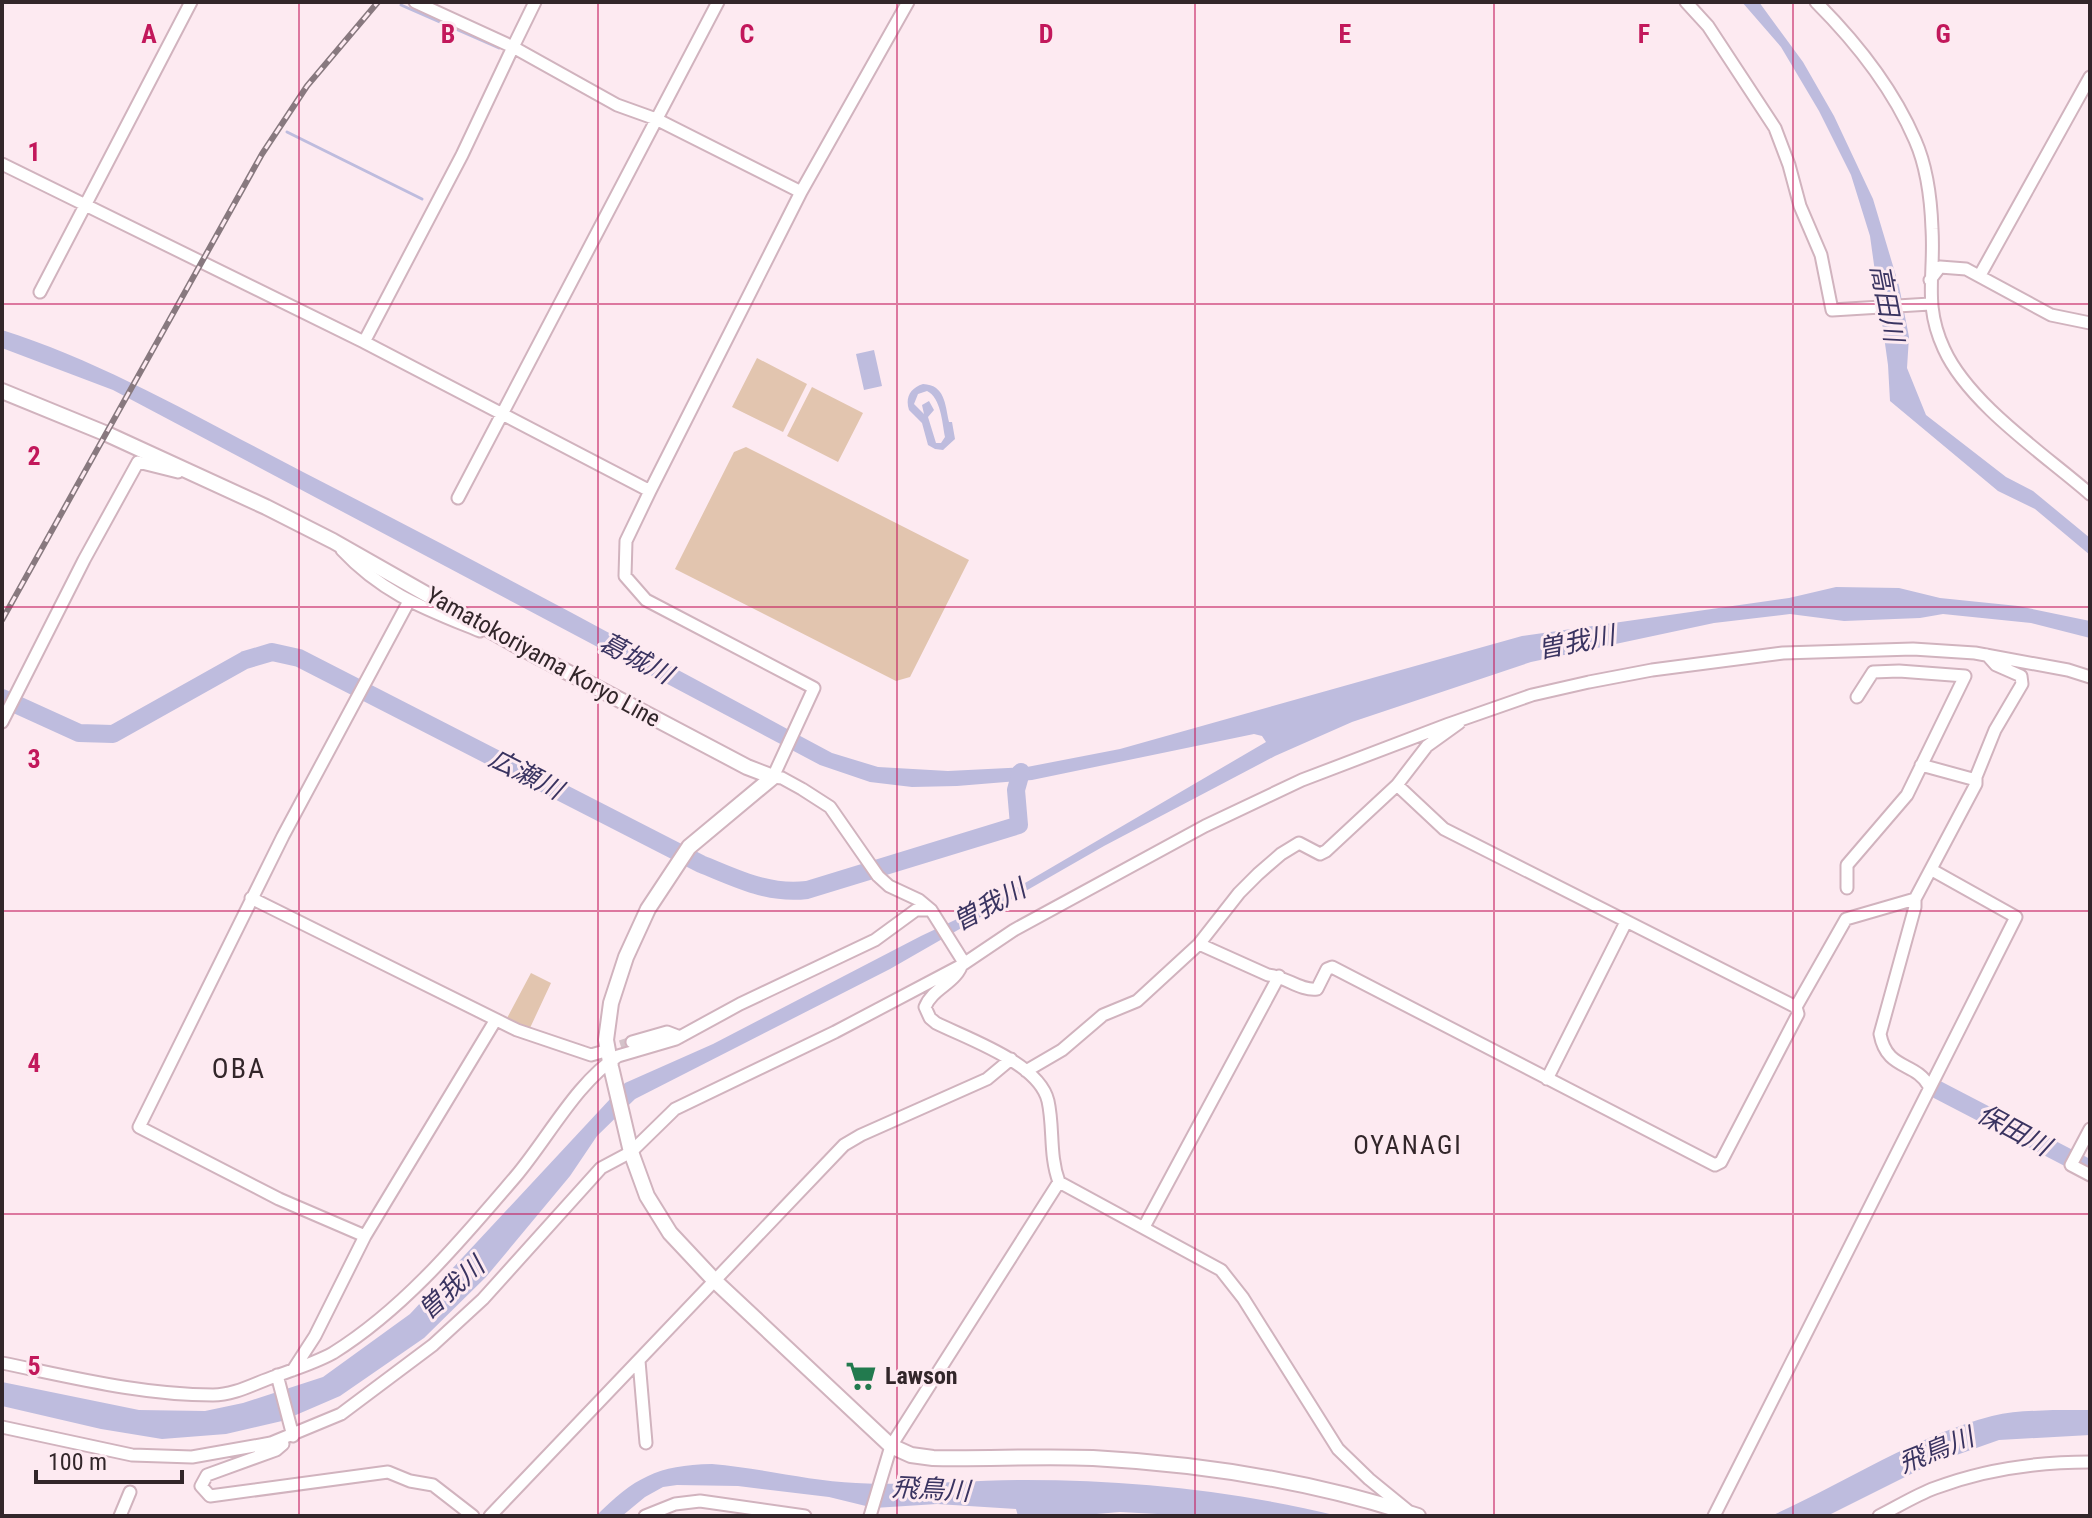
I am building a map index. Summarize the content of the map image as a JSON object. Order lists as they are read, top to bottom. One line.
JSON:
{"streets":{"main road":["Yamatokoriyama Koryo Line"]},"districts":["OBA","OYANAGI"],"water":["高田川","曽我川","葛城川","広瀬川","保田川","飛鳥川"],"places":{"supermarket":["Lawson"]},"scale_bar":"100 m","grid":{"columns":["A","B","C","D","E","F","G"],"rows":["1","2","3","4","5"]}}
